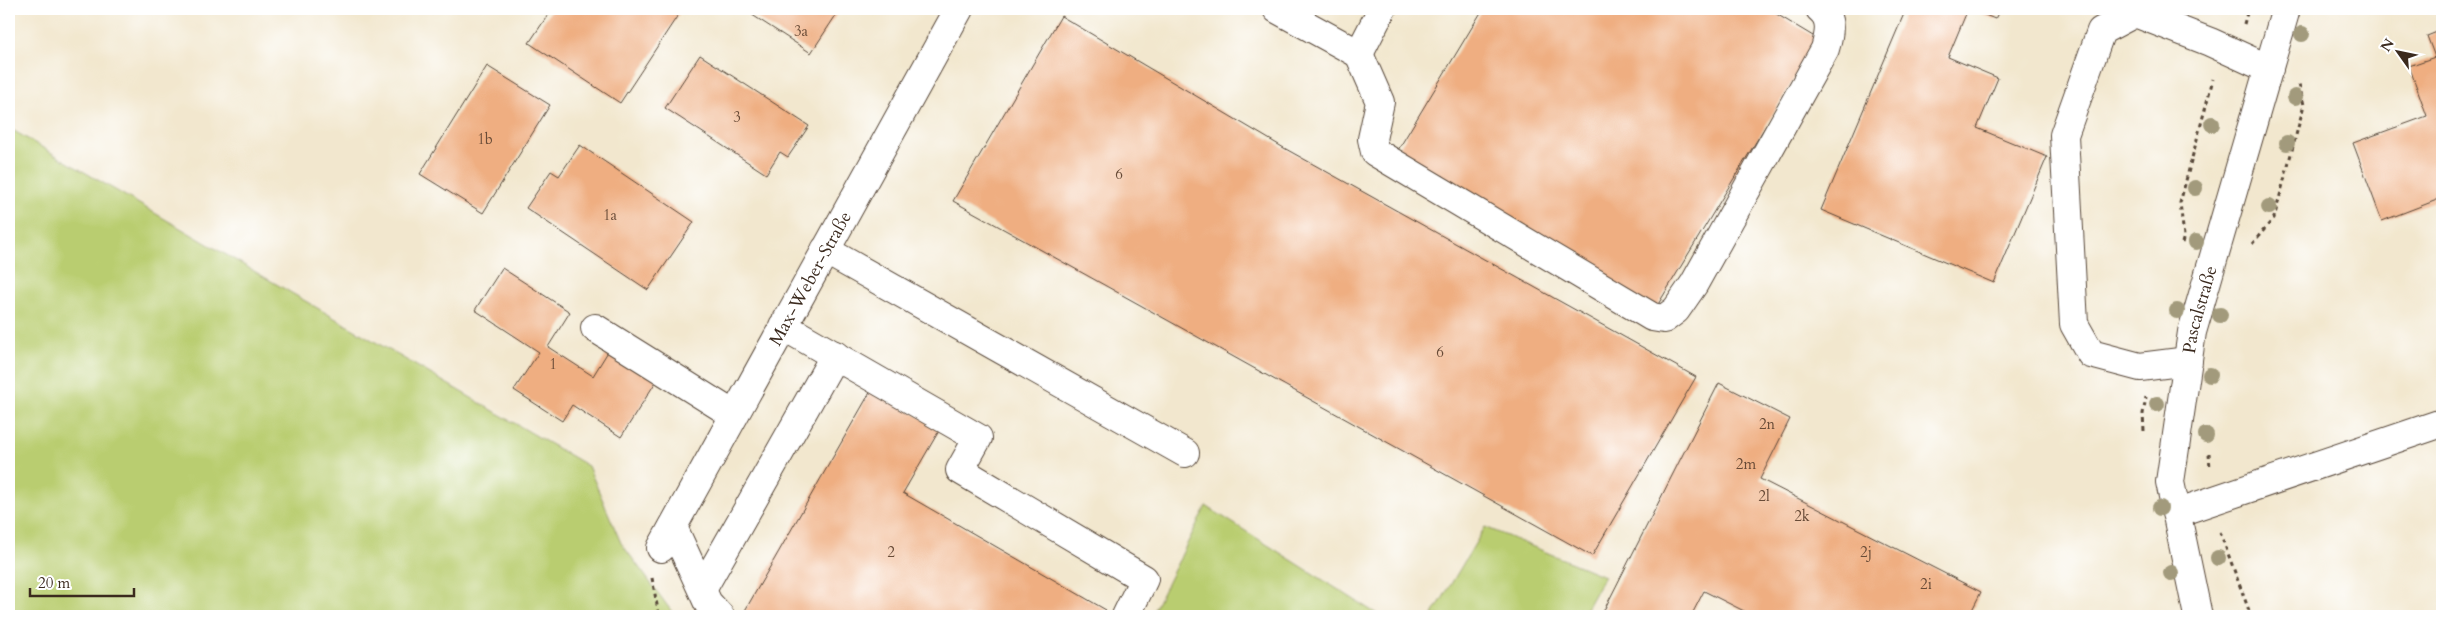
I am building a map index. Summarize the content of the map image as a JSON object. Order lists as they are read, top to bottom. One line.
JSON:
{"streets":{"street":["Max-Weber-Straße","Pascalstraße"]},"house_numbers":["3a","3","1b","6","1a","6","1","2n","2m","2l","2k","2","2j","2i"],"scale_bar":"20 m","north":"top left"}
